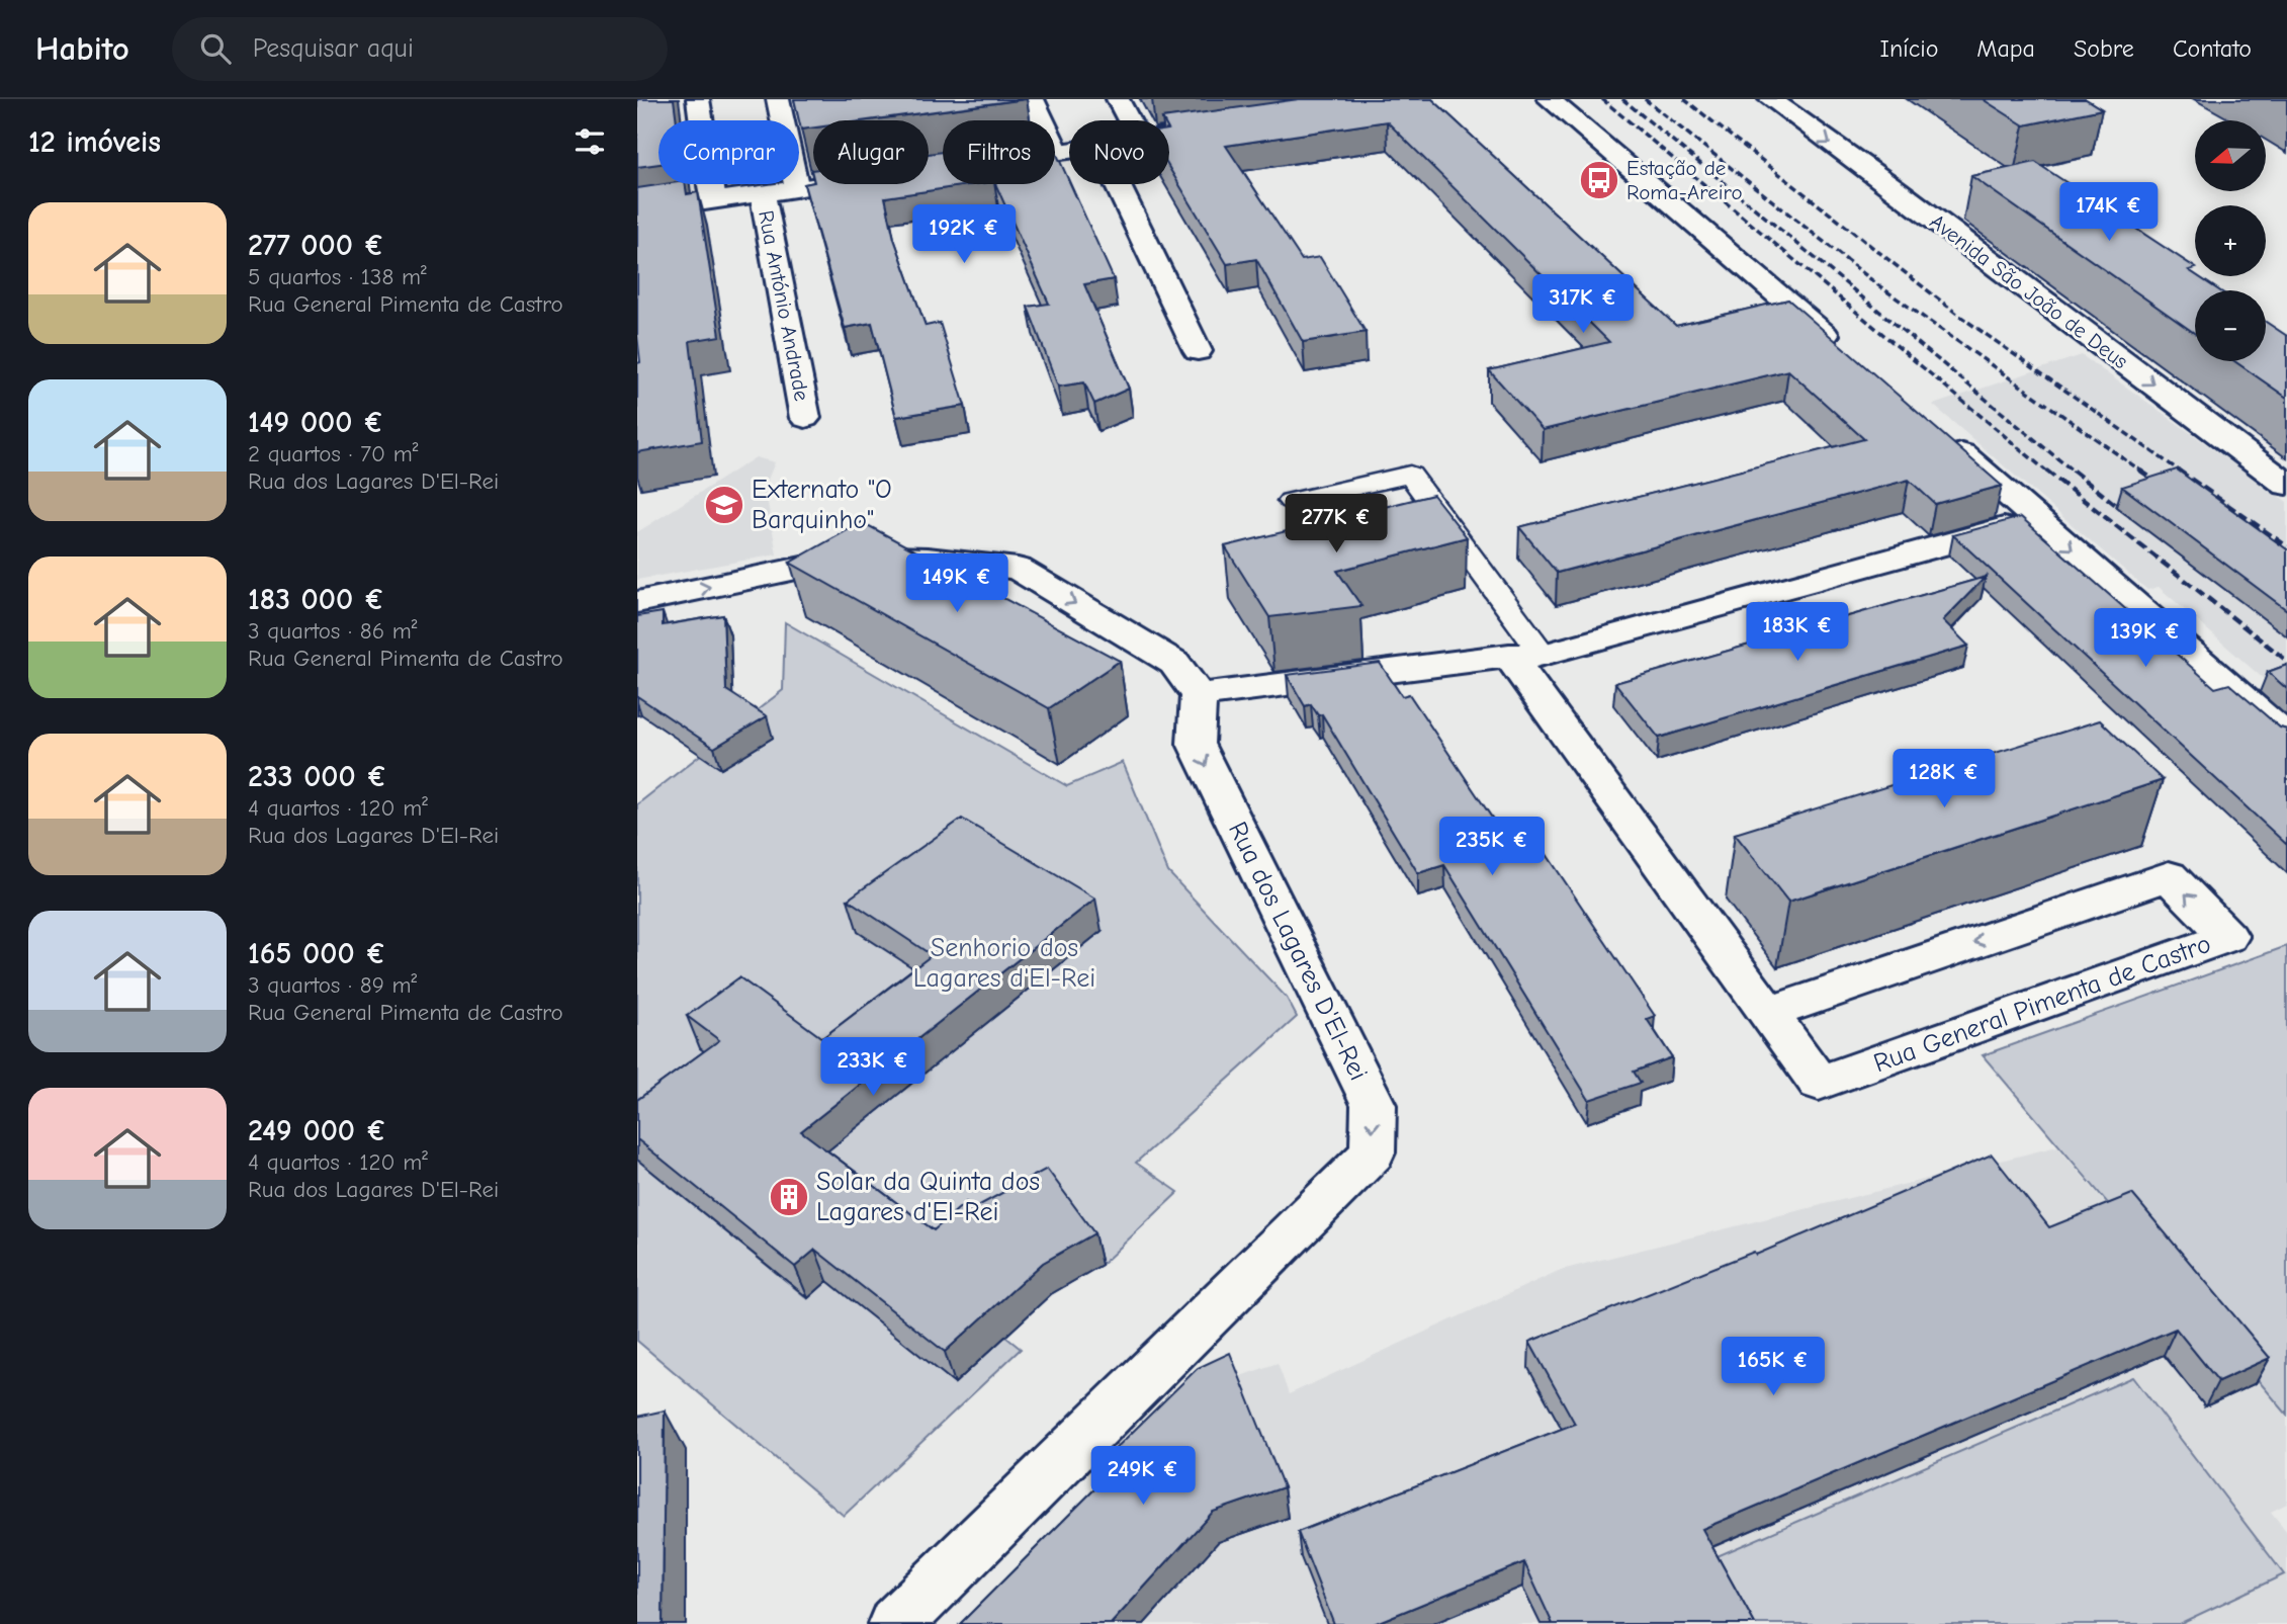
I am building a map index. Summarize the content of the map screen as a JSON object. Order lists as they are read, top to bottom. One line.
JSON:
{"streets":{"street":["Avenida São João de Deus","Rua António Andrade","Rua dos Lagares D'El-Rei","Rua General Pimenta de Castro"]},"one_way":["Rua dos Lagares D'El-Rei"],"parks":["Senhorio dos Lagares d'El-Rei"],"places":{"bus stop":["Estação de Roma-Areiro"],"school or university":["Externato \"O Barquinho\""],"building":["Solar da Quinta dos Lagares d'El-Rei"]},"north":"left","page":{"header":"Habito","search":"Pesquisar aqui","nav":["Início","Mapa","Sobre","Contato"],"heading":"12 imóveis","map_buttons":["+","−"],"chip":["Comprar","Alugar","Filtros","Novo"],"price":["174K €","192K €","317K €","277K €","149K €","183K €","139K €","128K €","235K €","233K €","165K €","249K €"],"list":[{"name":"277 000 €","note":"5 quartos · 138 m² · Rua General Pimenta de Castro"},{"name":"149 000 €","note":"2 quartos · 70 m² · Rua dos Lagares D'El-Rei"},{"name":"183 000 €","note":"3 quartos · 86 m² · Rua General Pimenta de Castro"},{"name":"233 000 €","note":"4 quartos · 120 m² · Rua dos Lagares D'El-Rei"},{"name":"165 000 €","note":"3 quartos · 89 m² · Rua General Pimenta de Castro"},{"name":"249 000 €","note":"4 quartos · 120 m² · Rua dos Lagares D'El-Rei"}]}}
